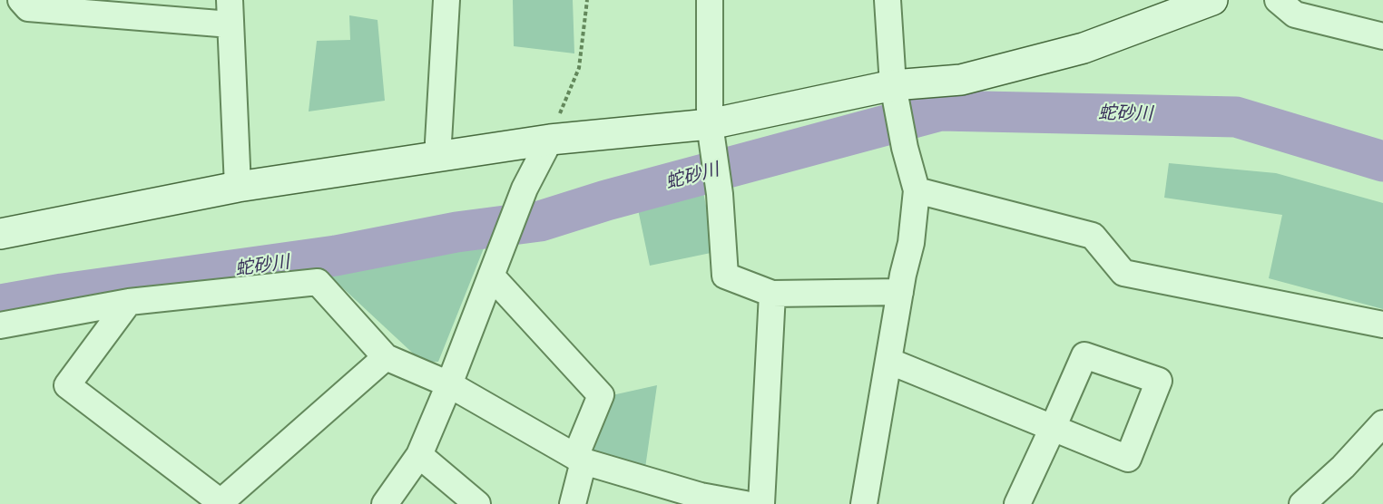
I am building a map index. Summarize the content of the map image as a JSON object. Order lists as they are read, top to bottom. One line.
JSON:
{"water":["蛇砂川"]}
